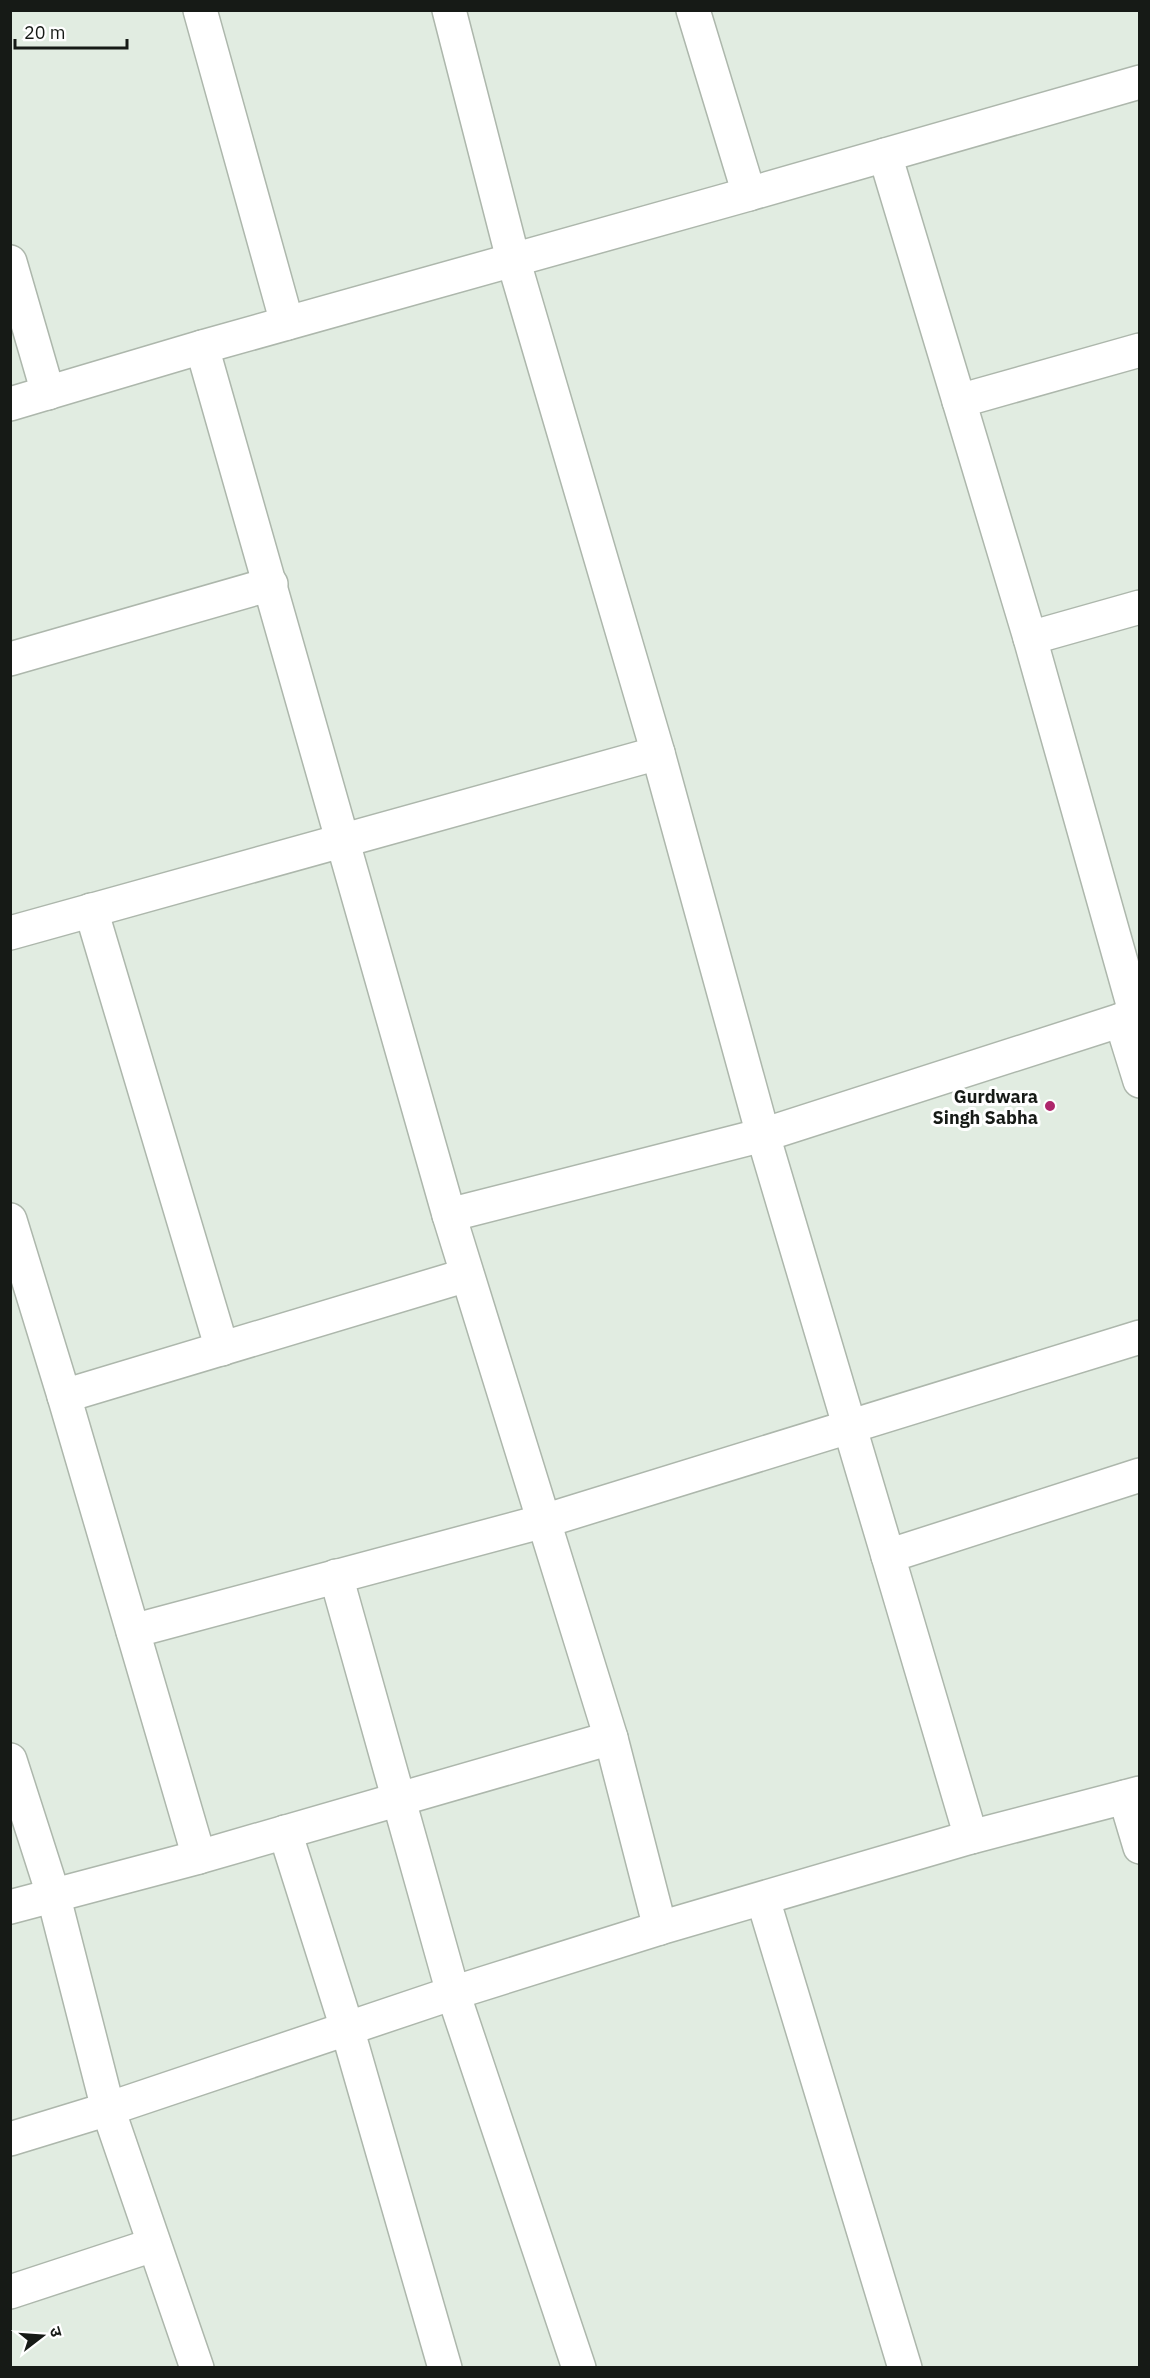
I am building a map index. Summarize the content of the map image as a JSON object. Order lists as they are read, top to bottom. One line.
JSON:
{"places":["Gurdwara Singh Sabha"],"scale_bar":"20 m","north":"right"}
